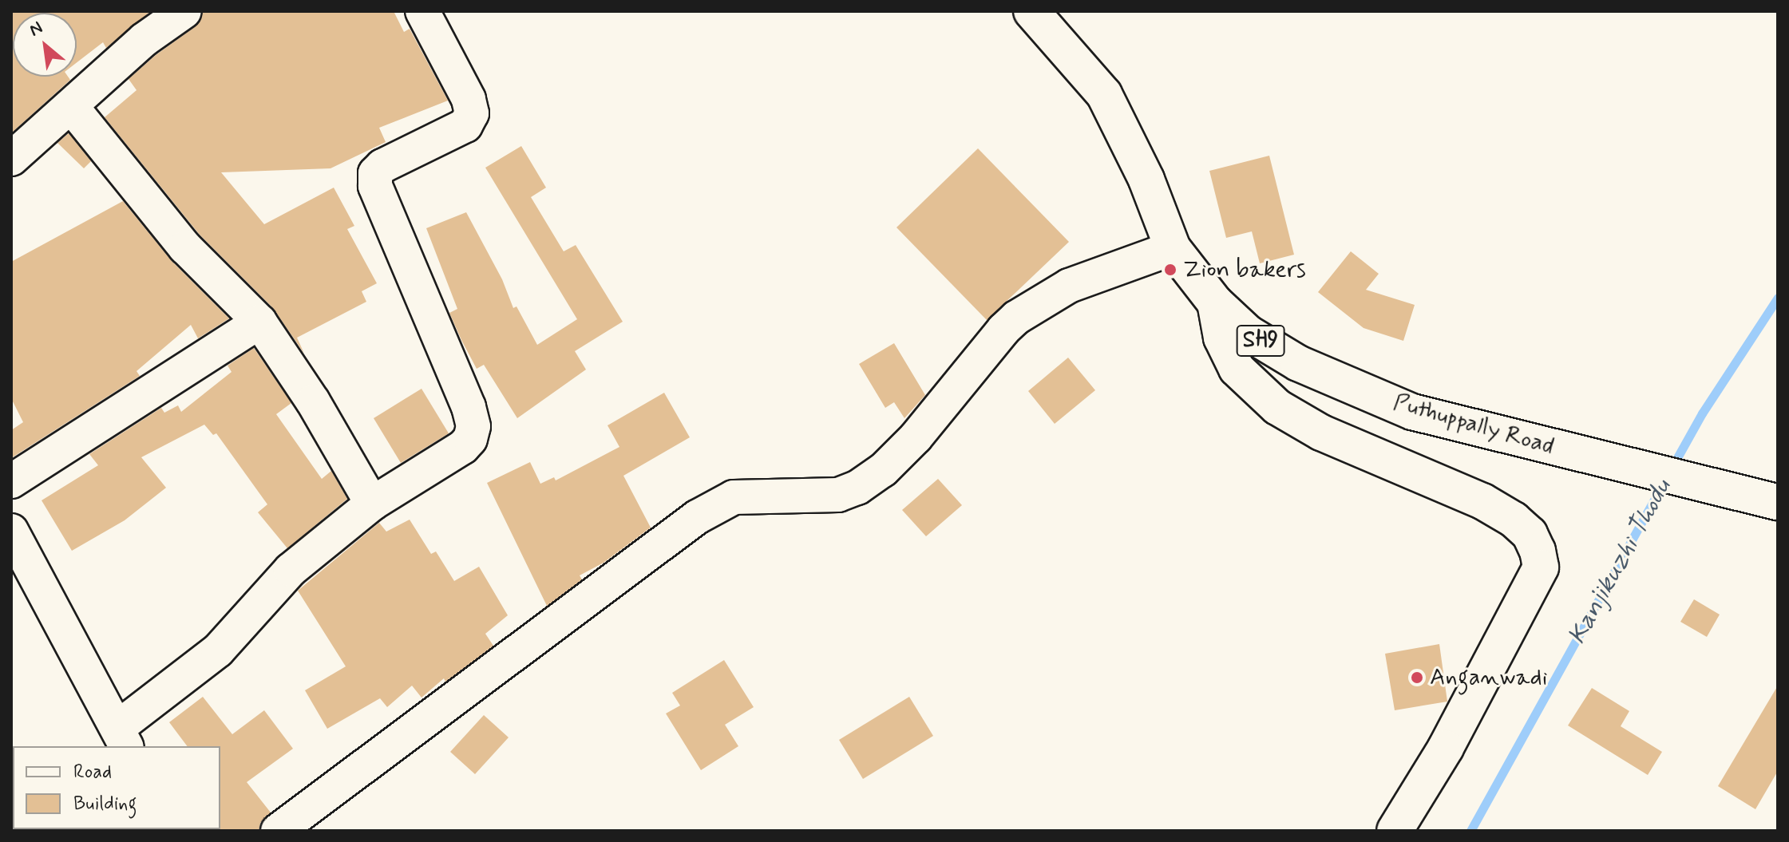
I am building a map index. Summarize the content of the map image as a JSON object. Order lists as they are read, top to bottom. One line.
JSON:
{"streets":{"main road":["SH9","Puthuppally Road"]},"water":["Kanjikuzhi Thodu"],"places":["Zion bakers","Anganwadi"],"legend":["Road","Building"],"north":"top left"}
